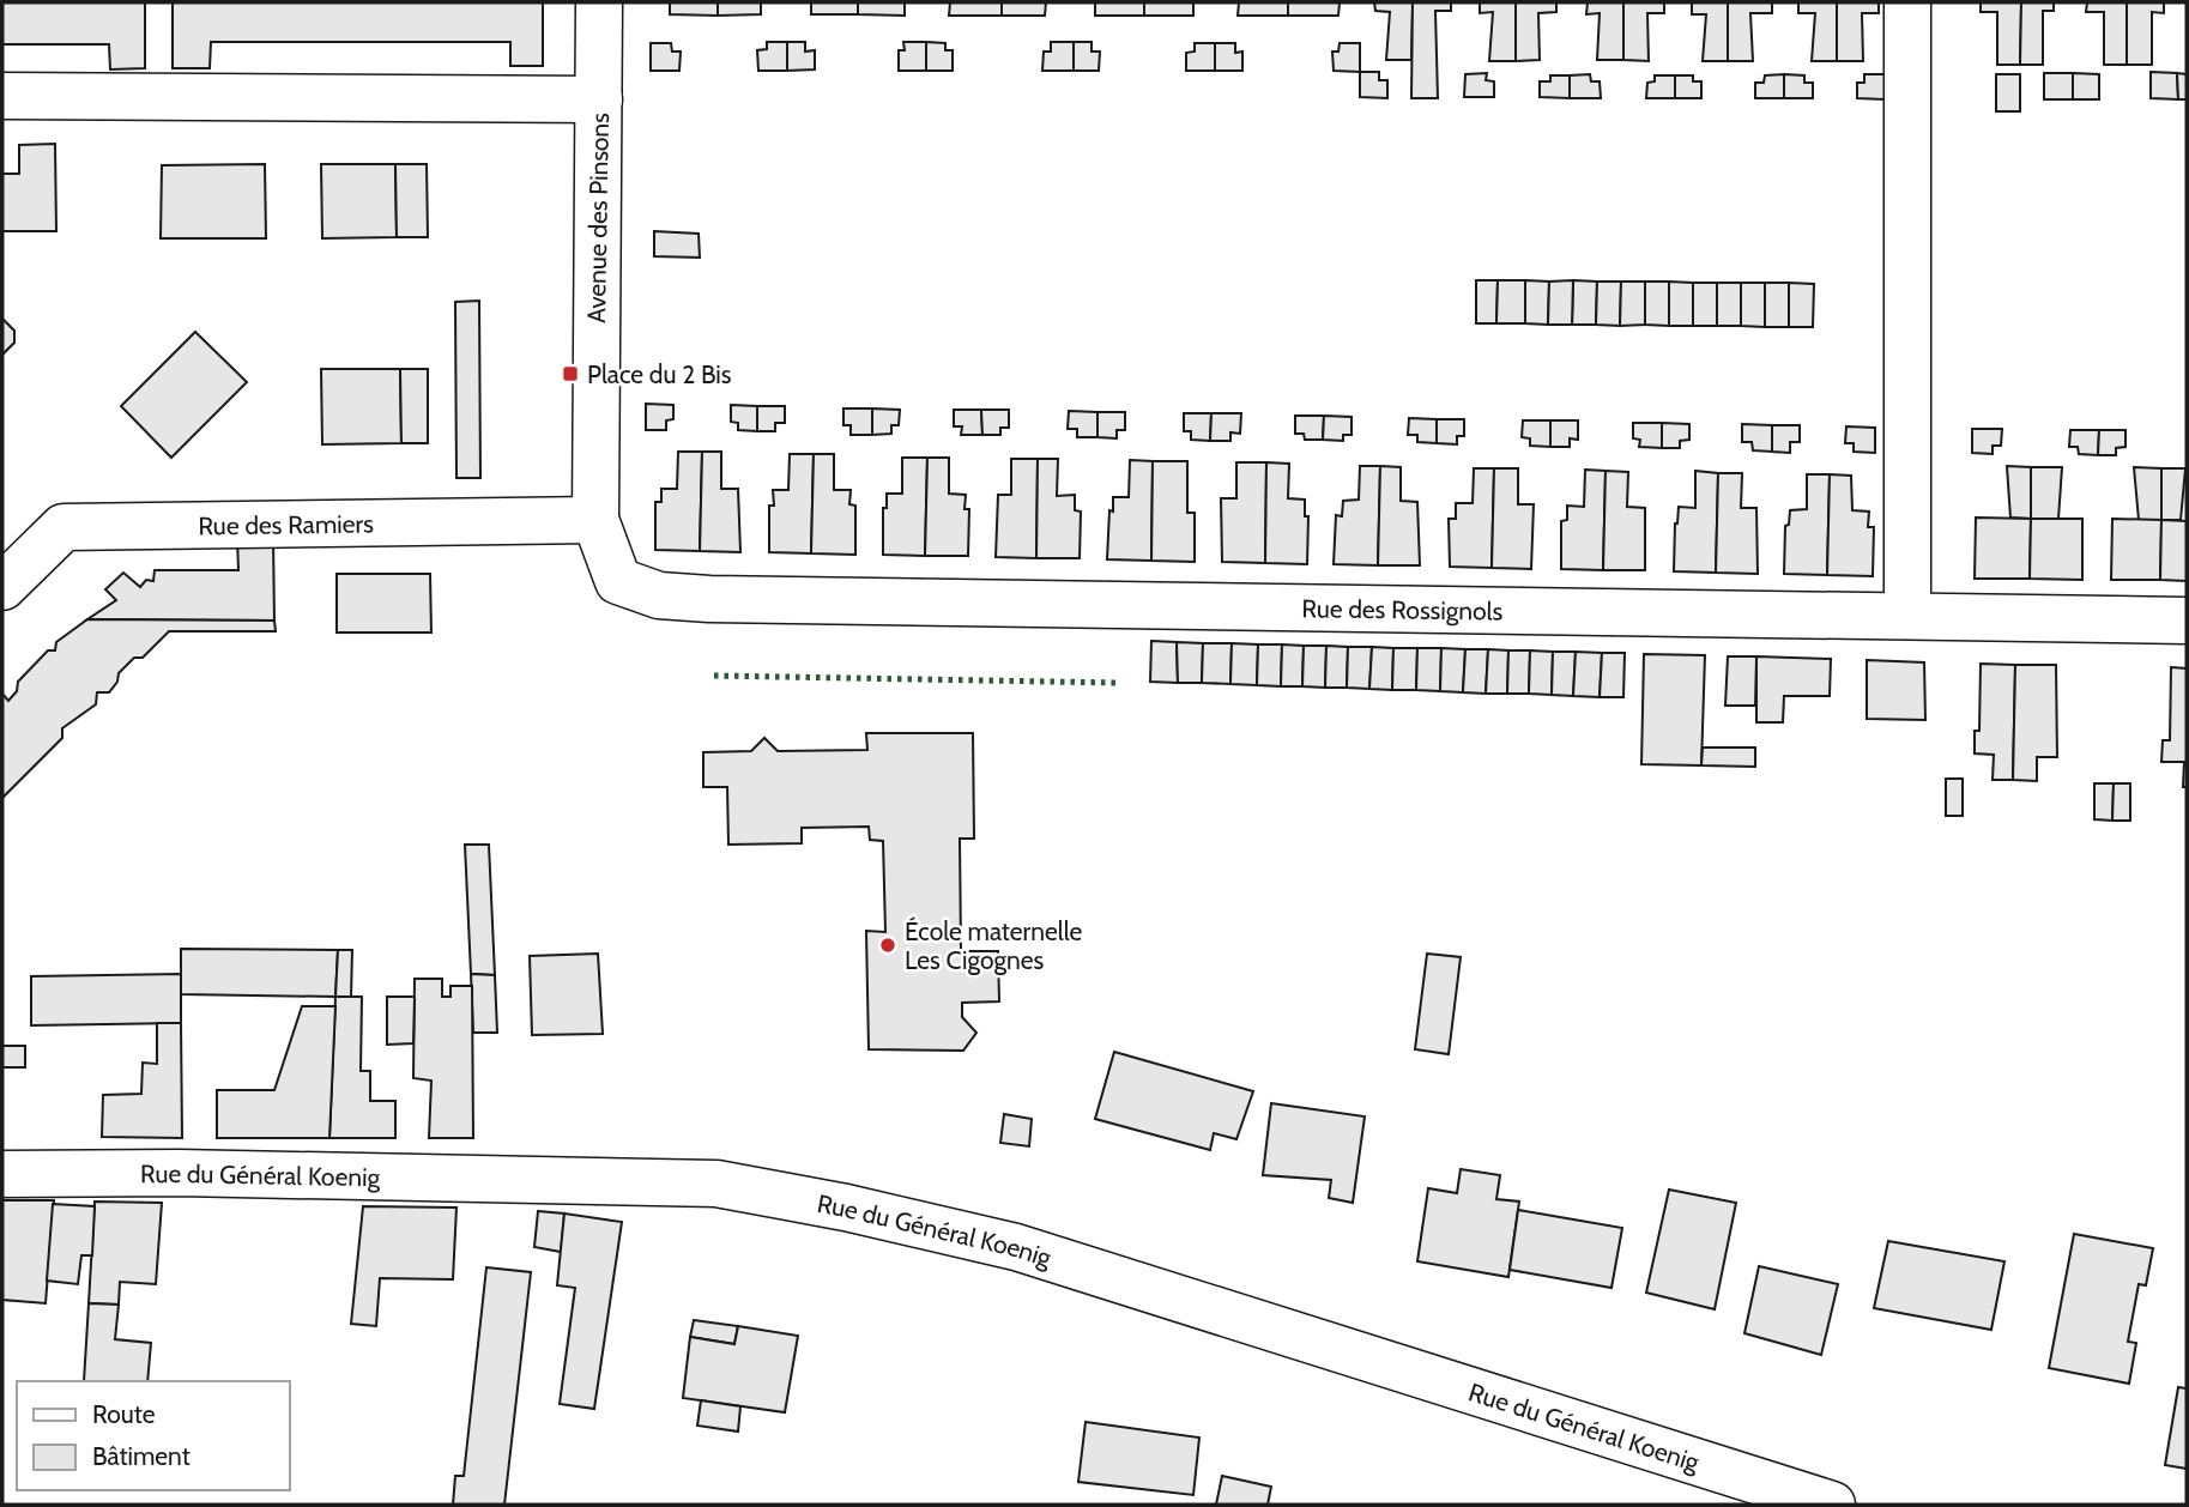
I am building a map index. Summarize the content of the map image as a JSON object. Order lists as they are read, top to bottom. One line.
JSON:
{"streets":{"street":["Avenue des Pinsons","Rue des Ramiers","Rue des Rossignols","Rue du Général Koenig"]},"crossings":[["Avenue des Pinsons","Rue des Ramiers"],["Avenue des Pinsons","Rue des Rossignols"]],"places":{"transit":["Place du 2 Bis"],"other":["École maternelle Les Cigognes"]},"legend":["Route","Bâtiment"]}
